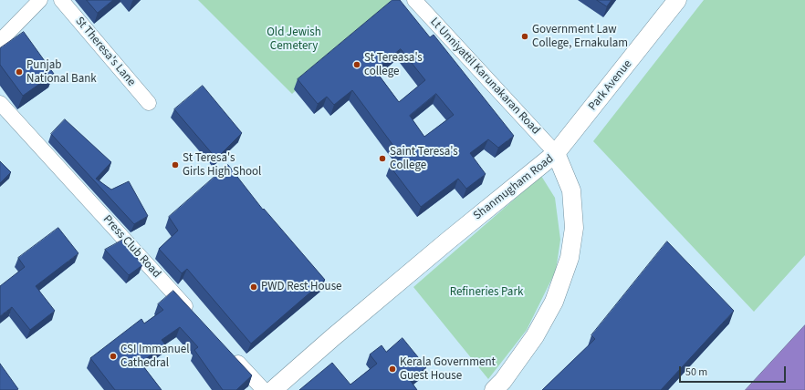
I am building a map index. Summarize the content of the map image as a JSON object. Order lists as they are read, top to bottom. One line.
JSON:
{"streets":{"main road":["Park Avenue","Shanmugham Road"],"street":["St Theresa's Lane","Lt Unniyattil Karunakaran Road","Press Club Road"]},"crossings":[["Lt Unniyattil Karunakaran Road","Park Avenue"],["Lt Unniyattil Karunakaran Road","Shanmugham Road"],["Park Avenue","Shanmugham Road"]],"parks":["Old Jewish Cemetery","Refineries Park"],"places":["Government Law College, Ernakulam","St Tereasa's college","Punjab National Bank","Saint Teresa's College","St Teresa's Girls High Shool","PWD Rest House","CSI Immanuel Cathedral","Kerala Government Guest House"],"scale_bar":"50 m"}
